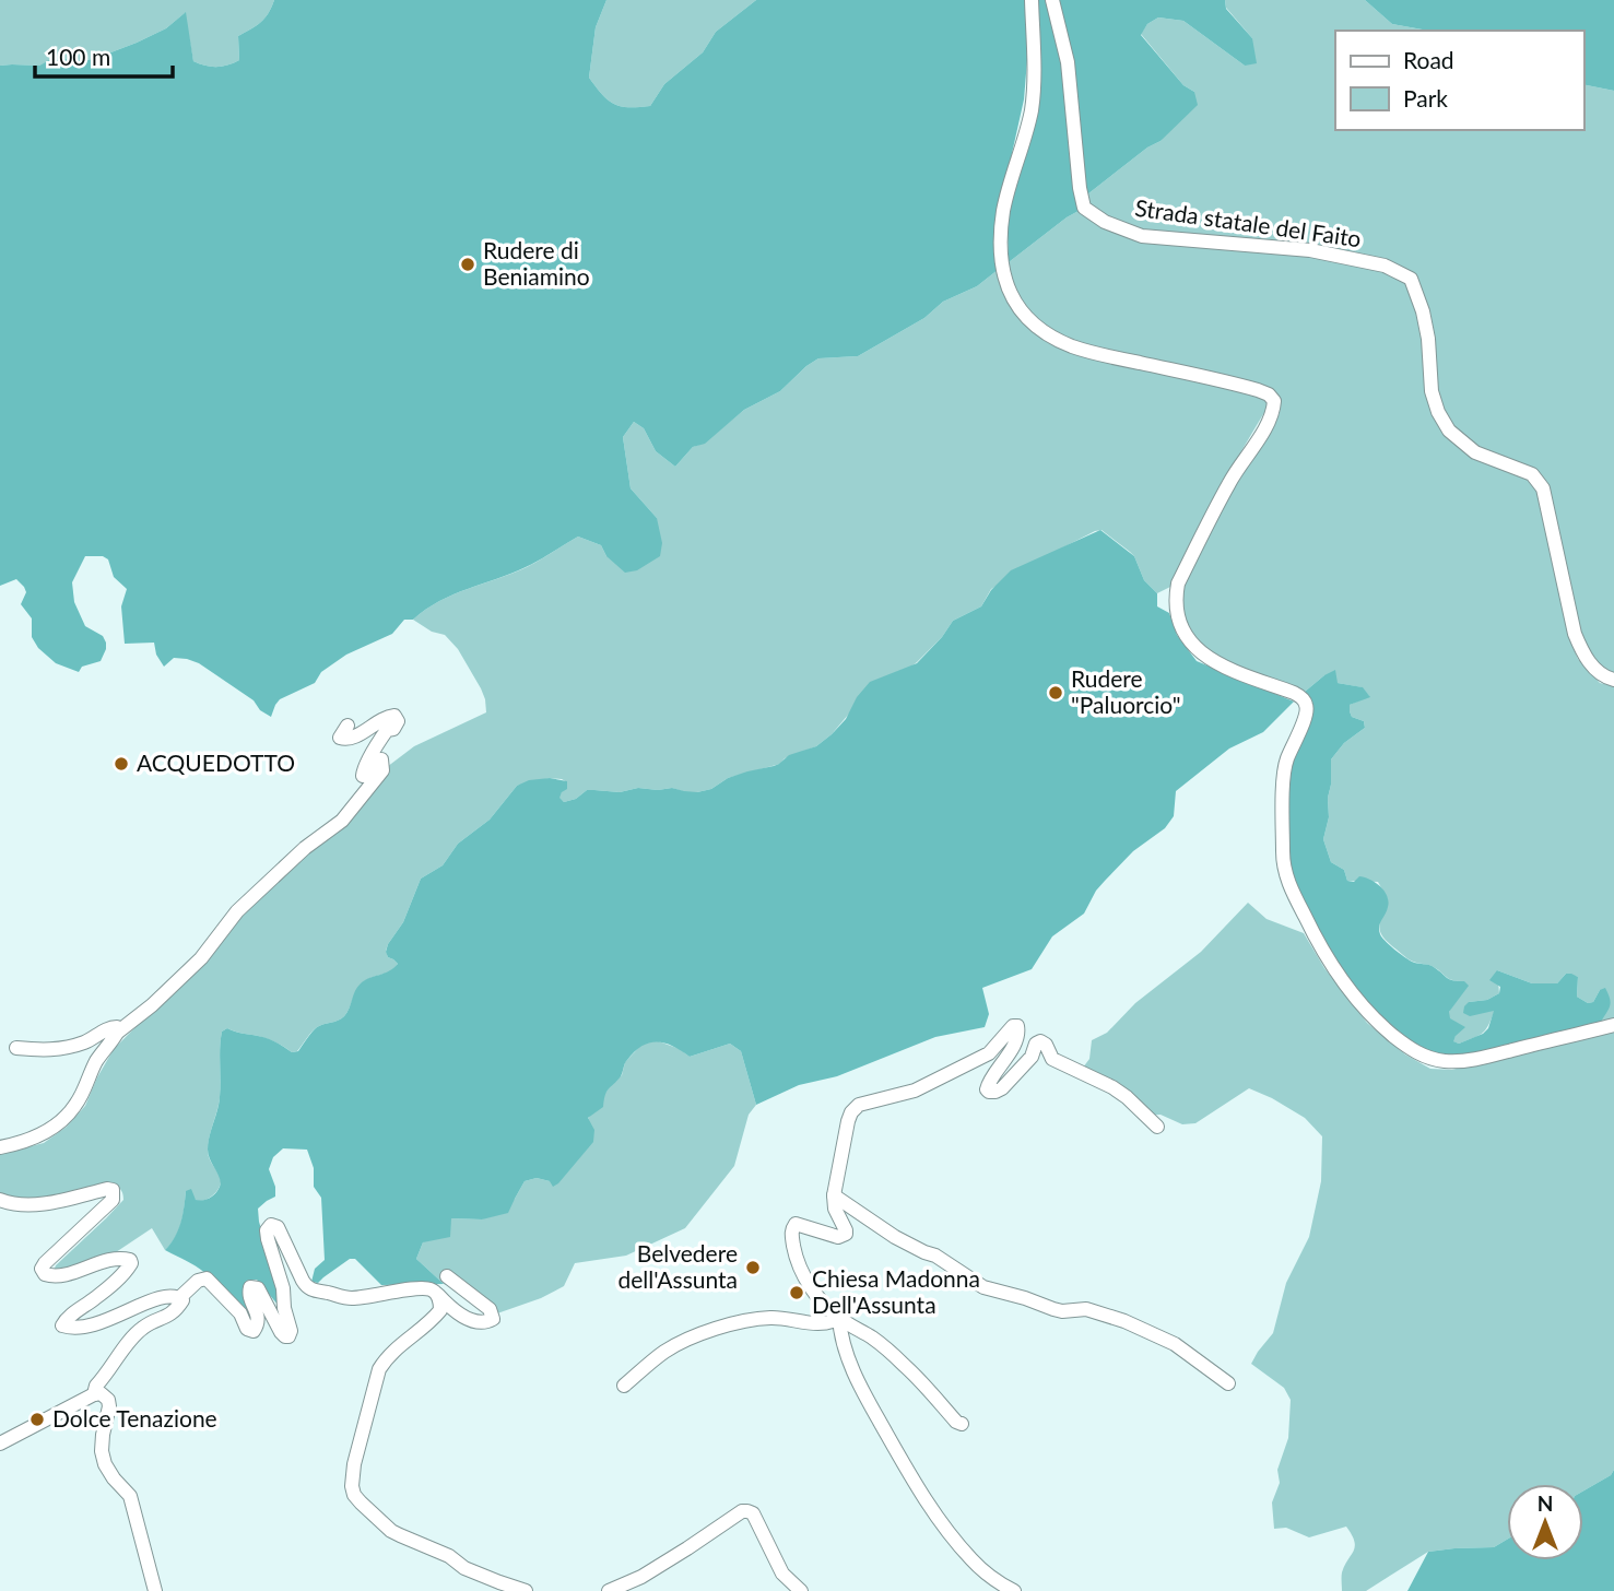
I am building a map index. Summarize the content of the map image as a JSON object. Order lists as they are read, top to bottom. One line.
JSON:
{"streets":{"street":["Strada statale del Faito"]},"places":["Rudere di Beniamino","Rudere \"Paluorcio\"","ACQUEDOTTO","Belvedere dell'Assunta","Chiesa Madonna Dell'Assunta","Dolce Tenazione"],"legend":["Road","Park"],"scale_bar":"100 m","north":"top"}
